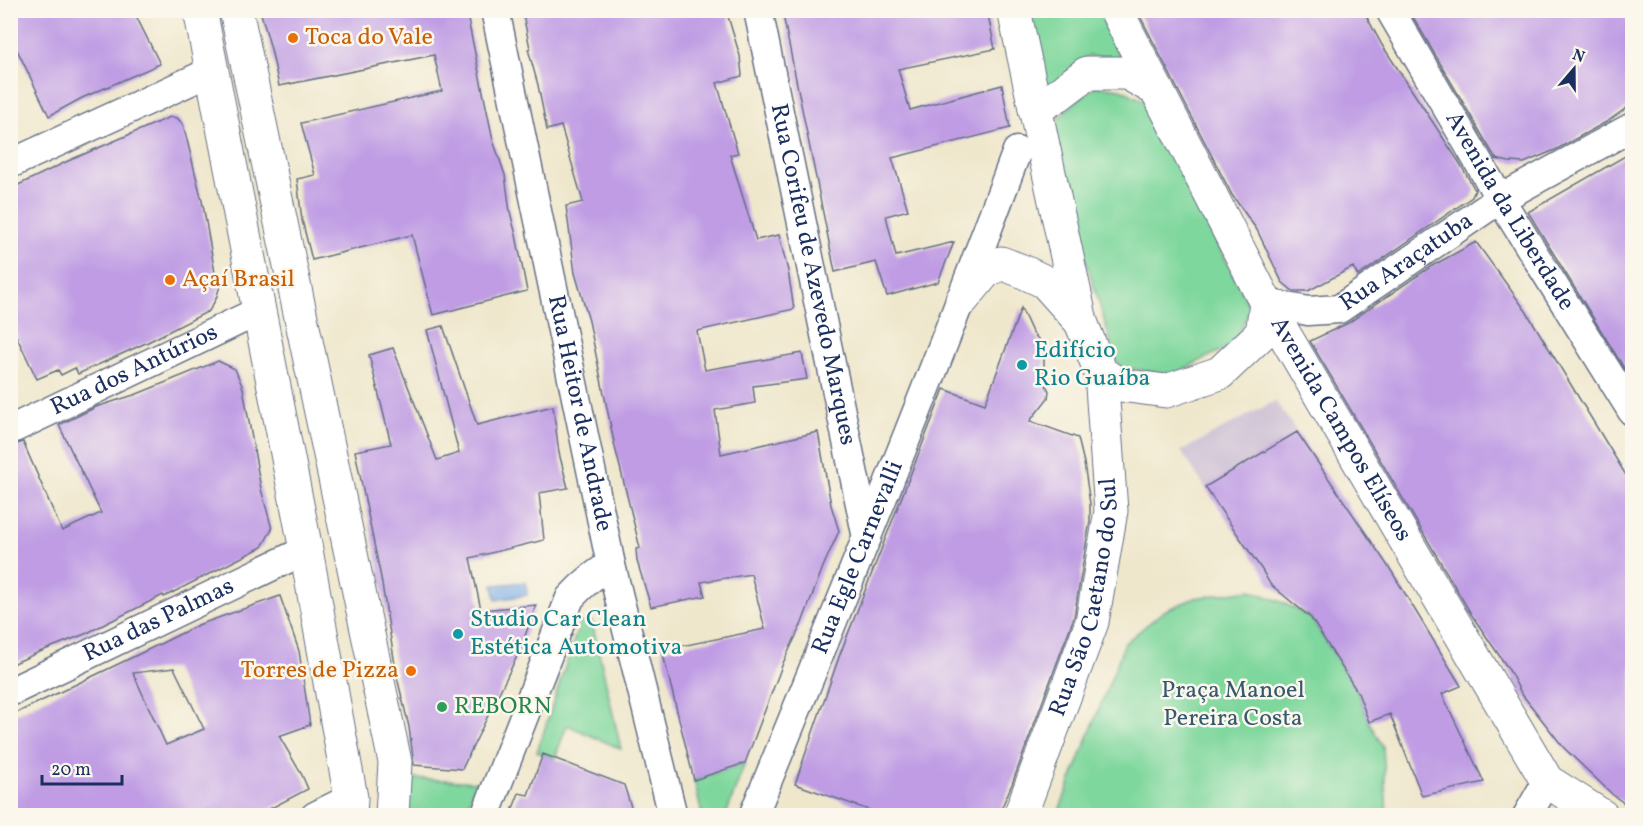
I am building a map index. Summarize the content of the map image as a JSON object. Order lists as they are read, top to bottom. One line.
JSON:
{"streets":{"street":["Avenida da Liberdade","Rua Araçatuba","Rua Corifeu de Azevedo Marques","Rua dos Antúrios","Rua Heitor de Andrade","Avenida Campos Elíseos","Rua Egle Carnevalli","Rua São Caetano do Sul","Rua das Palmas"]},"crossings":[["Avenida da Liberdade","Rua Araçatuba"],["Rua Araçatuba","Avenida Campos Elíseos"],["Rua Corifeu de Azevedo Marques","Rua Egle Carnevalli"]],"parks":["Praça Manoel Pereira Costa"],"places":["Toca do Vale","Açaí Brasil","Edifício Rio Guaíba","Studio Car Clean Estética Automotiva","Torres de Pizza","REBORN"],"scale_bar":"20 m","north":"top"}
